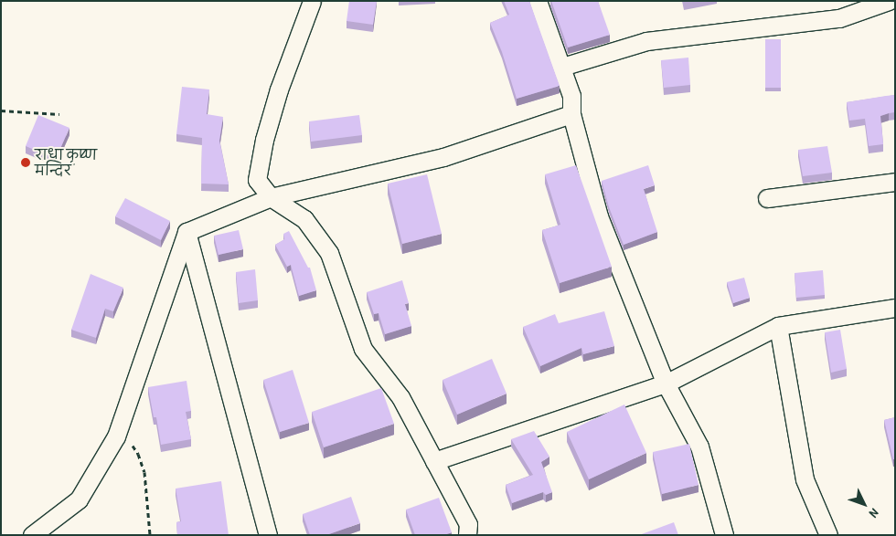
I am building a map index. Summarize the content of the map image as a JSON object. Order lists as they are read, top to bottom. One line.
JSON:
{"places":["राधा कृष्ण मन्दिर"],"north":"bottom right"}
